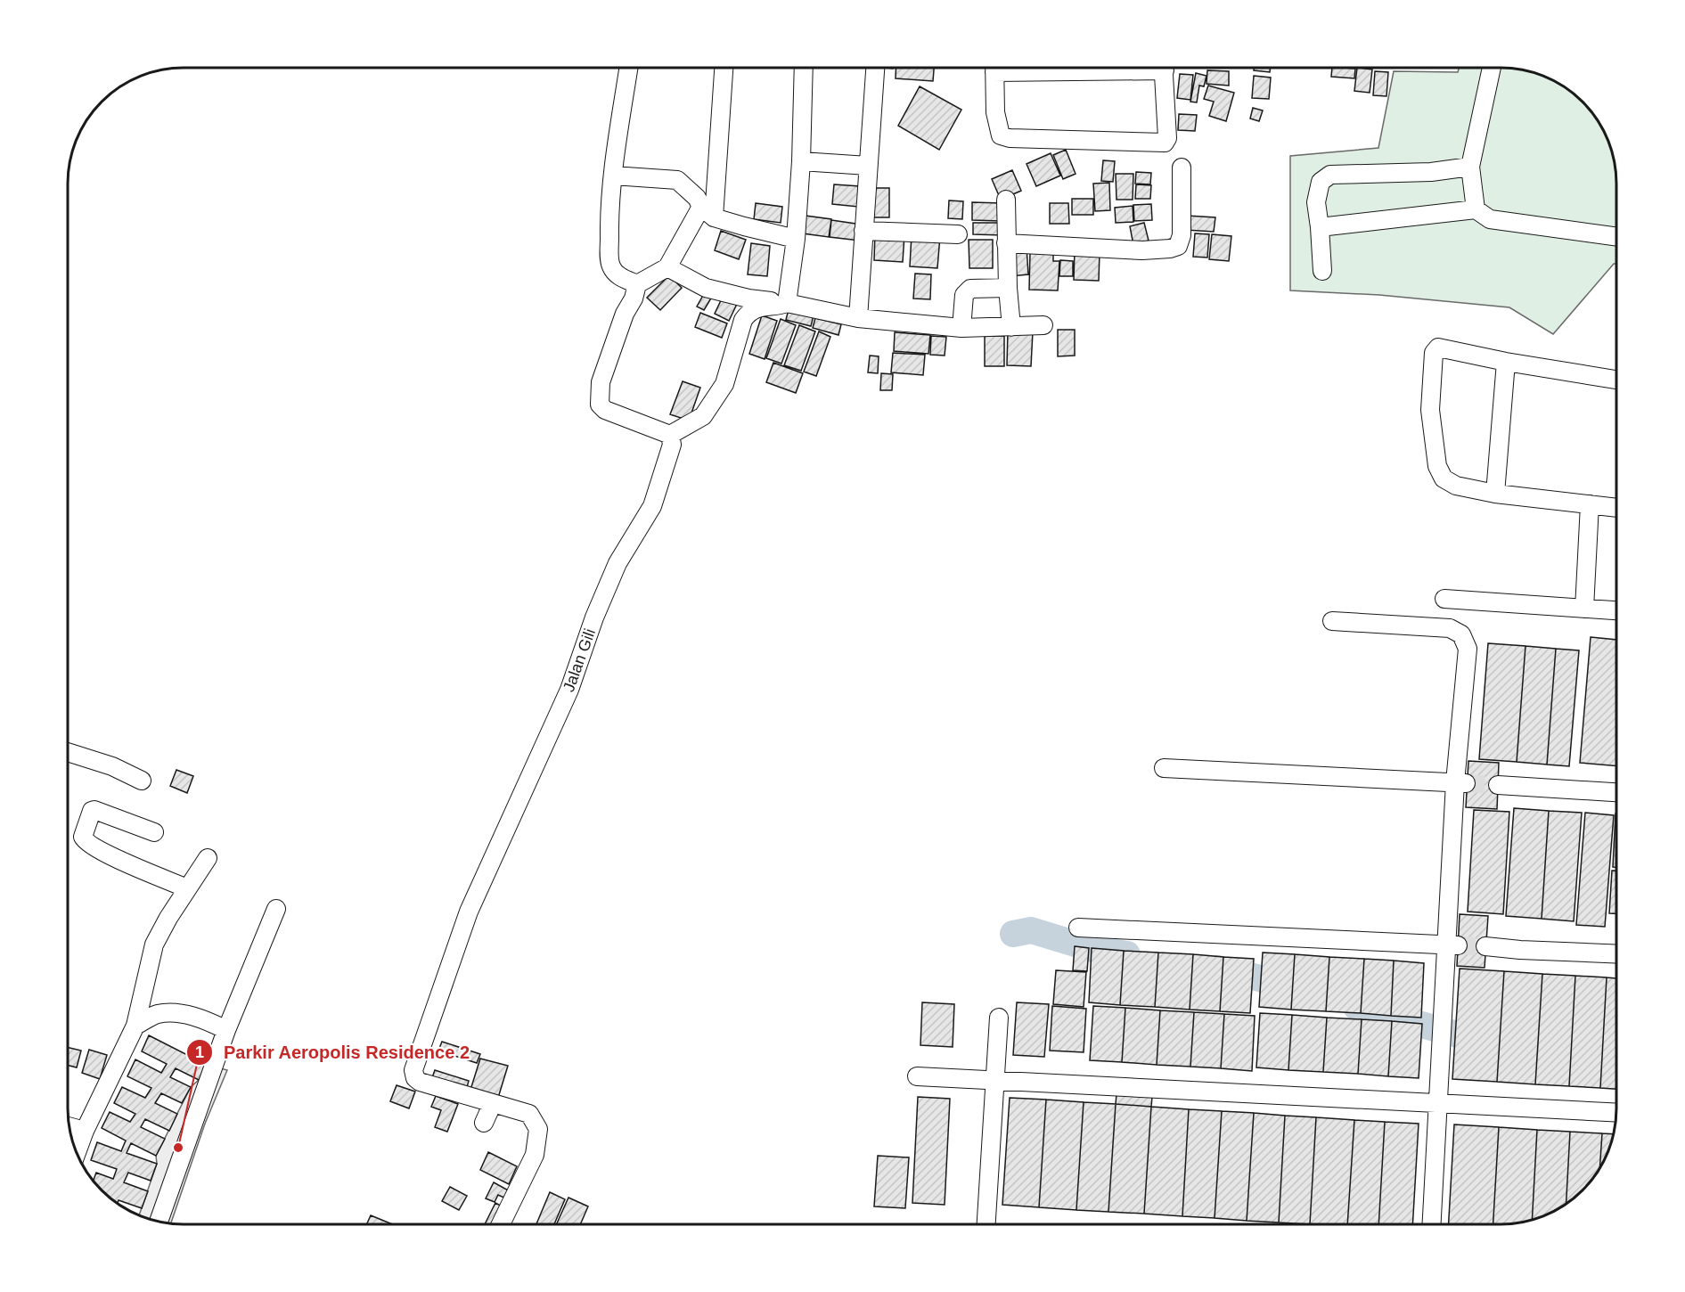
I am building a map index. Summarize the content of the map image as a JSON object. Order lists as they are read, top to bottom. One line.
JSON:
{"streets":{"street":["Jalan Gili"]},"places":["Parkir Aeropolis Residence 2"]}
